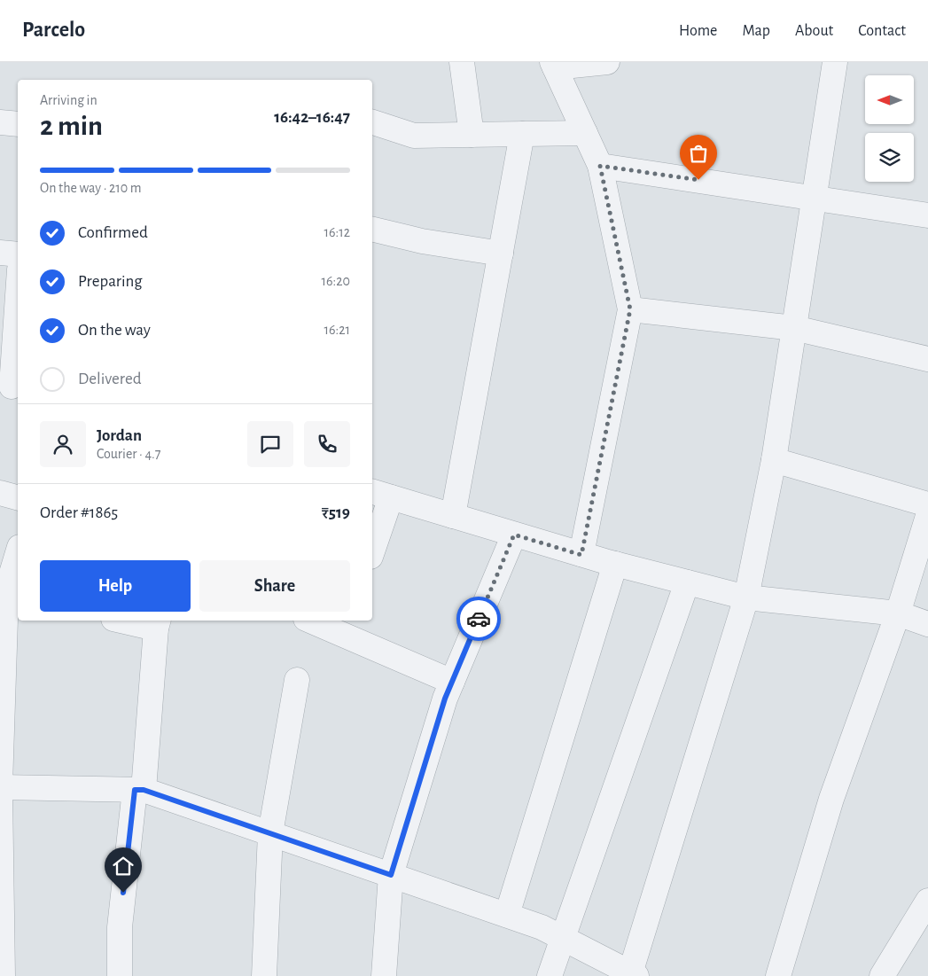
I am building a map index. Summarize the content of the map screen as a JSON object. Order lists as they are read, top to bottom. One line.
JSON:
{"north":"left","page":{"header":"Parcelo","nav":["Home","Map","About","Contact"],"heading":["2 min","Arriving in","16:42–16:47"],"panel":["Jordan","Courier · 4.7","Order #1865","₹519"],"bar":"On the way · 210 m","list":[["Confirmed","16:12"],["Preparing","16:20"],["On the way","16:21"],"Delivered"],"buttons":["Help","Share"]}}
